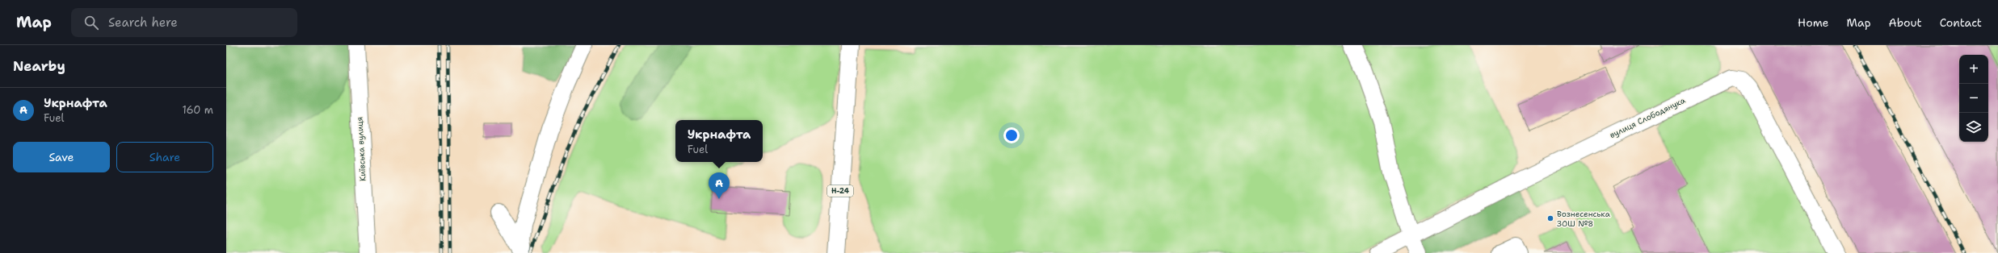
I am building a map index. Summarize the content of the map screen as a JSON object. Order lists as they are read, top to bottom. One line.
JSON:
{"streets":{"main road":["Н-24"],"street":["вулиця Слободянука","Київська вулиця"]},"places":["Вознесенська ЗОШ №8"],"page":{"header":"Map","search":"Search here","nav":["Home","Map","About","Contact"],"heading":"Nearby","map_buttons":["+","−"],"list":[{"mark":"A","name":"Укрнафта","note":"Fuel","value":"160 m"}],"popup":["Укрнафта","Fuel"],"buttons":["Save","Share"],"pins":"A"}}
